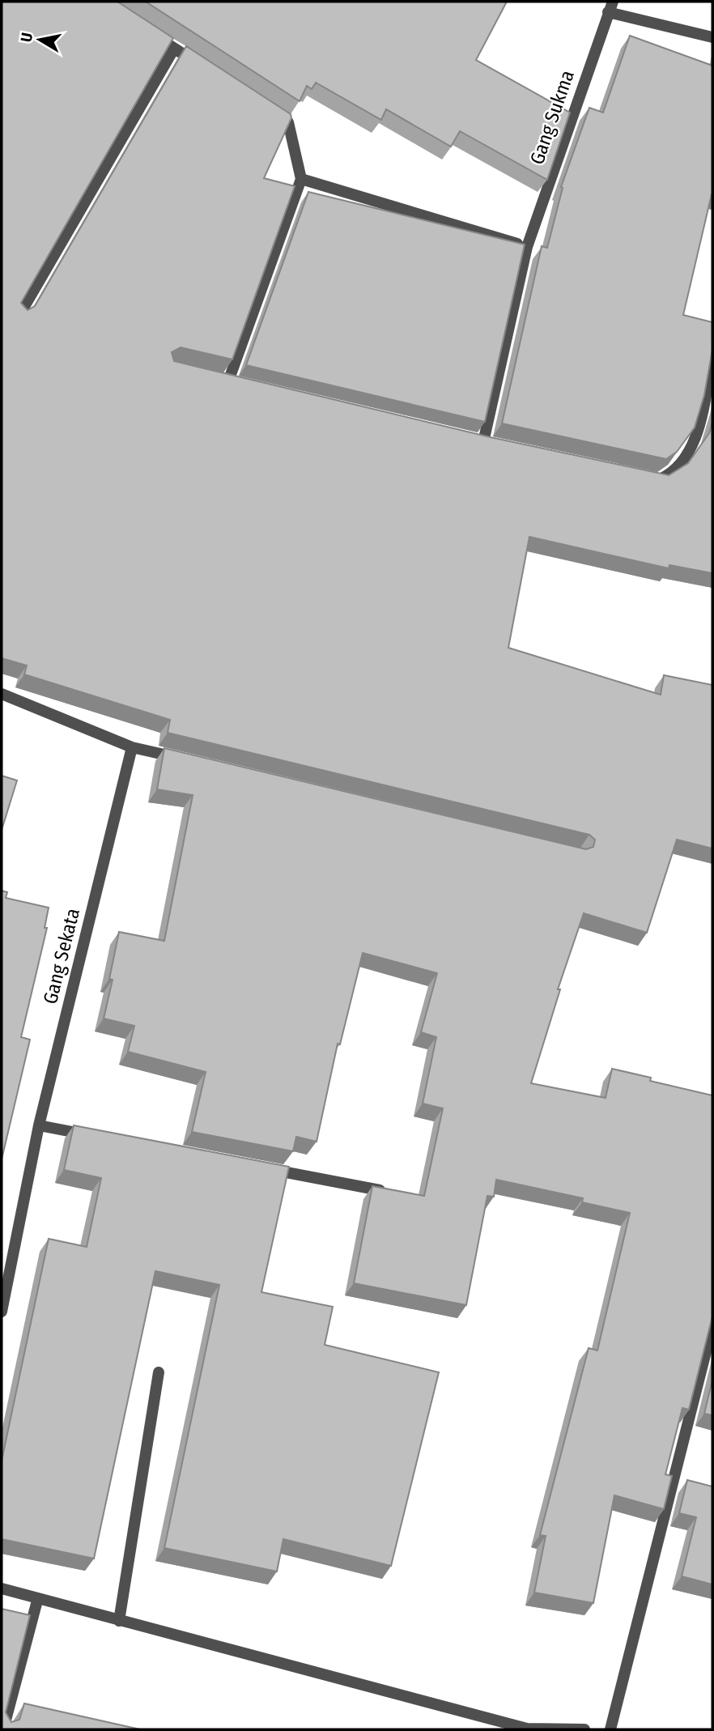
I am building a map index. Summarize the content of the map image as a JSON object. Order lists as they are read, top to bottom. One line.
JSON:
{"streets":{"street":["Gang Sukma","Gang Sekata"]},"north":"left"}
